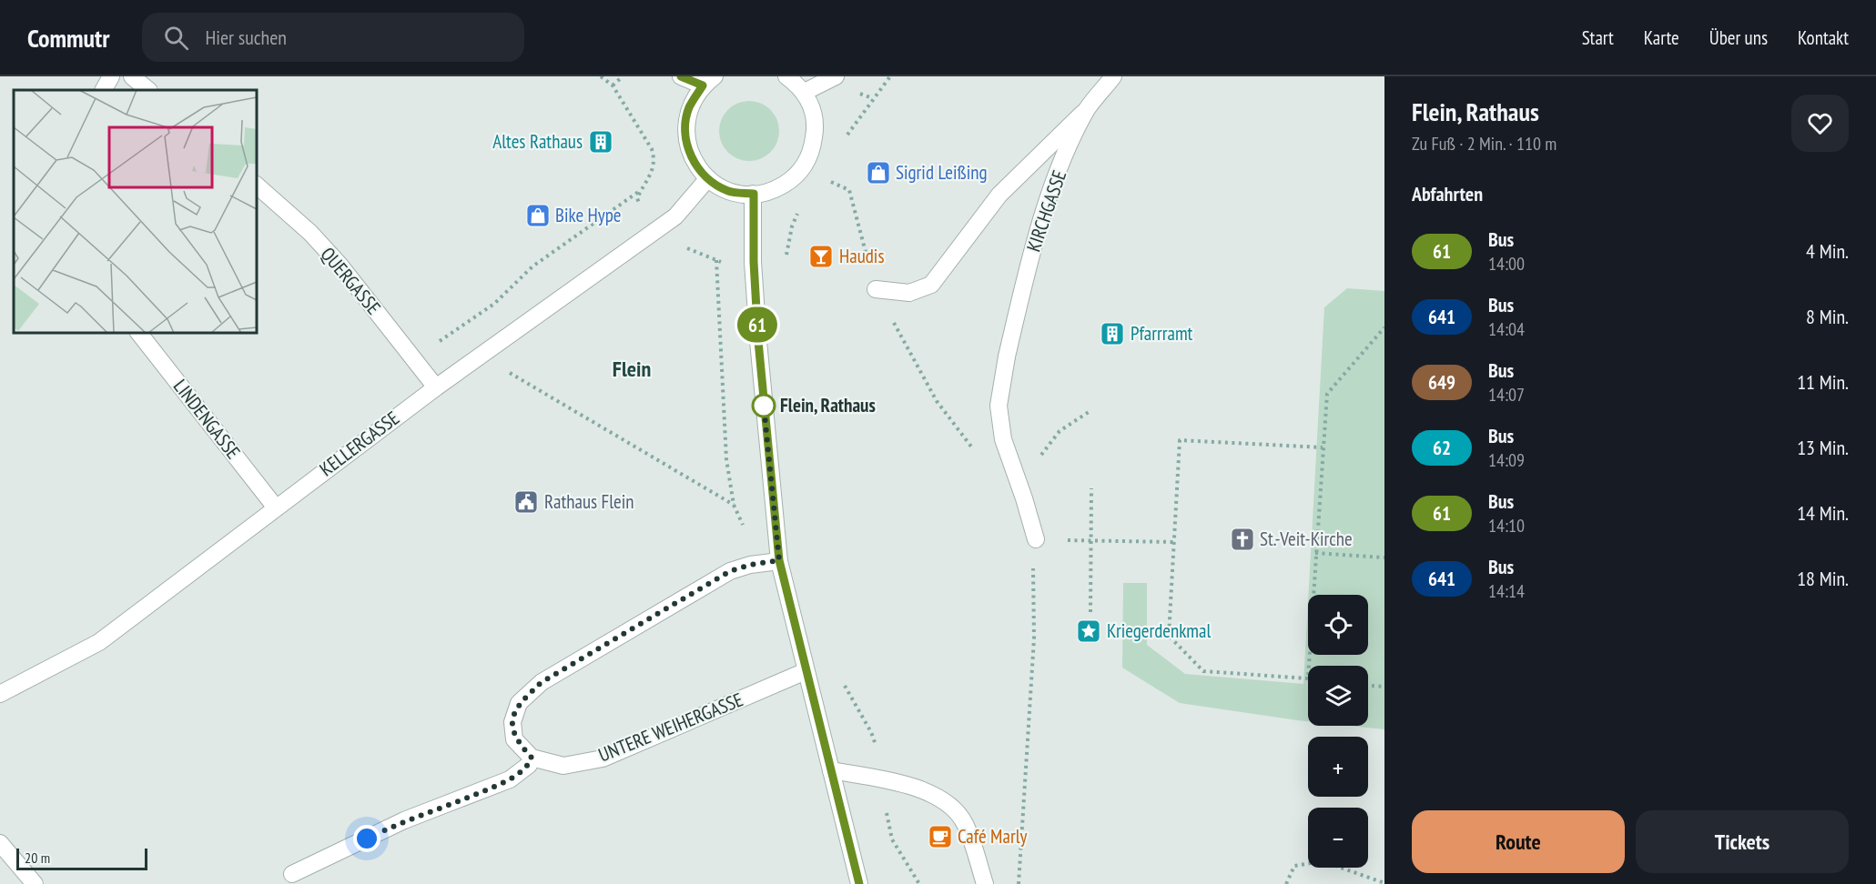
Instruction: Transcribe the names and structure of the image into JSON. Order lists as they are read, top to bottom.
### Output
{
  "streets": {
    "street": [
      "KIRCHGASSE",
      "QUERGASSE",
      "LINDENGASSE",
      "KELLERGASSE",
      "UNTERE WEIHERGASSE"
    ]
  },
  "crossings": [
    ["QUERGASSE", "KELLERGASSE"],
    ["LINDENGASSE", "KELLERGASSE"]
  ],
  "districts": ["Flein"],
  "places": {
    "building": ["Altes Rathaus", "Pfarrramt"],
    "shop": ["Sigrid Leißing", "Bike Hype"],
    "bar": ["Haudis"],
    "other": ["Flein, Rathaus"],
    "public building": ["Rathaus Flein"],
    "church": ["St.-Veit-Kirche"],
    "place": ["Kriegerdenkmal"],
    "cafe": ["Café Marly"]
  },
  "lines": ["bus line 61"],
  "scale_bar": "20 m",
  "page": {
    "header": "Commutr",
    "search": "Hier suchen",
    "nav": [
      "Start",
      "Karte",
      "Über uns",
      "Kontakt"
    ],
    "on_map": "61",
    "heading": [
      ["Flein, Rathaus", "Zu Fuß · 2 Min. · 110 m"],
      "Abfahrten"
    ],
    "list": [
      {
        "mark": "61",
        "name": "Bus",
        "note": "14:00",
        "value": "4 Min."
      },
      {
        "mark": "641",
        "name": "Bus",
        "note": "14:04",
        "value": "8 Min."
      },
      {
        "mark": "649",
        "name": "Bus",
        "note": "14:07",
        "value": "11 Min."
      },
      {
        "mark": "62",
        "name": "Bus",
        "note": "14:09",
        "value": "13 Min."
      },
      {
        "mark": "61",
        "name": "Bus",
        "note": "14:10",
        "value": "14 Min."
      },
      {
        "mark": "641",
        "name": "Bus",
        "note": "14:14",
        "value": "18 Min."
      }
    ],
    "map_buttons": ["+", "−"],
    "buttons": ["Route", "Tickets"],
    "scale": "20 m"
  }
}
